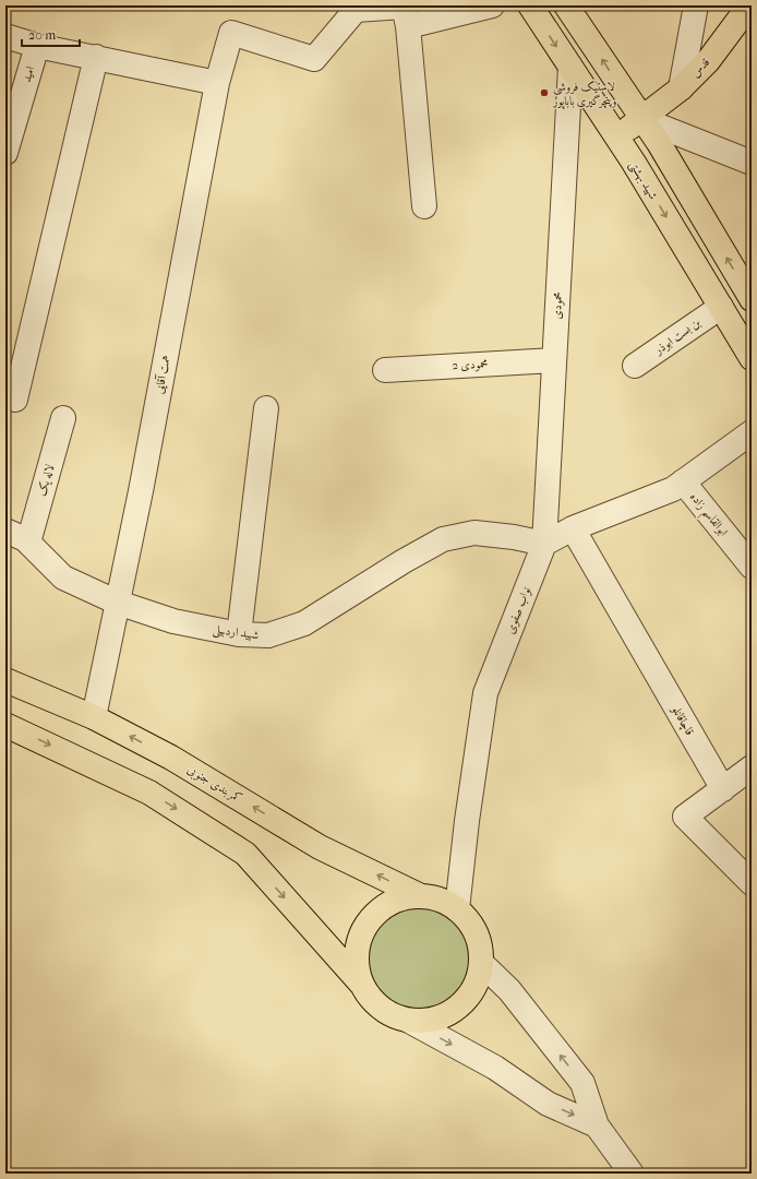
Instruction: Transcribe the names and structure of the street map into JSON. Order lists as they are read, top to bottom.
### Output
{
  "streets": {
    "main road": ["قدس", "شهید بهشتی", "کمربندی جنوبی"],
    "street": [
      "امید",
      "محمودی",
      "بن بست ابوذر",
      "محمودی 2",
      "همت آقایی",
      "لاله یک",
      "ابوالقاسم زاده",
      "نواب صفوی",
      "شهید اردبیلی",
      "قاچاقانلو"
    ]
  },
  "crossings": [
    ["قدس", "شهید بهشتی"],
    ["شهید بهشتی", "محمودی"],
    ["شهید بهشتی", "بن بست ابوذر"],
    ["محمودی", "محمودی 2"],
    ["محمودی", "نواب صفوی"],
    ["محمودی", "شهید اردبیلی"],
    ["همت آقایی", "شهید اردبیلی"],
    ["همت آقایی", "کمربندی جنوبی"],
    ["لاله یک", "شهید اردبیلی"],
    ["نواب صفوی", "شهید اردبیلی"],
    ["نواب صفوی", "کمربندی جنوبی"]
  ],
  "places": ["لاستیک فروشی وپنچرگیری باباپور"],
  "scale_bar": "20 m"
}
